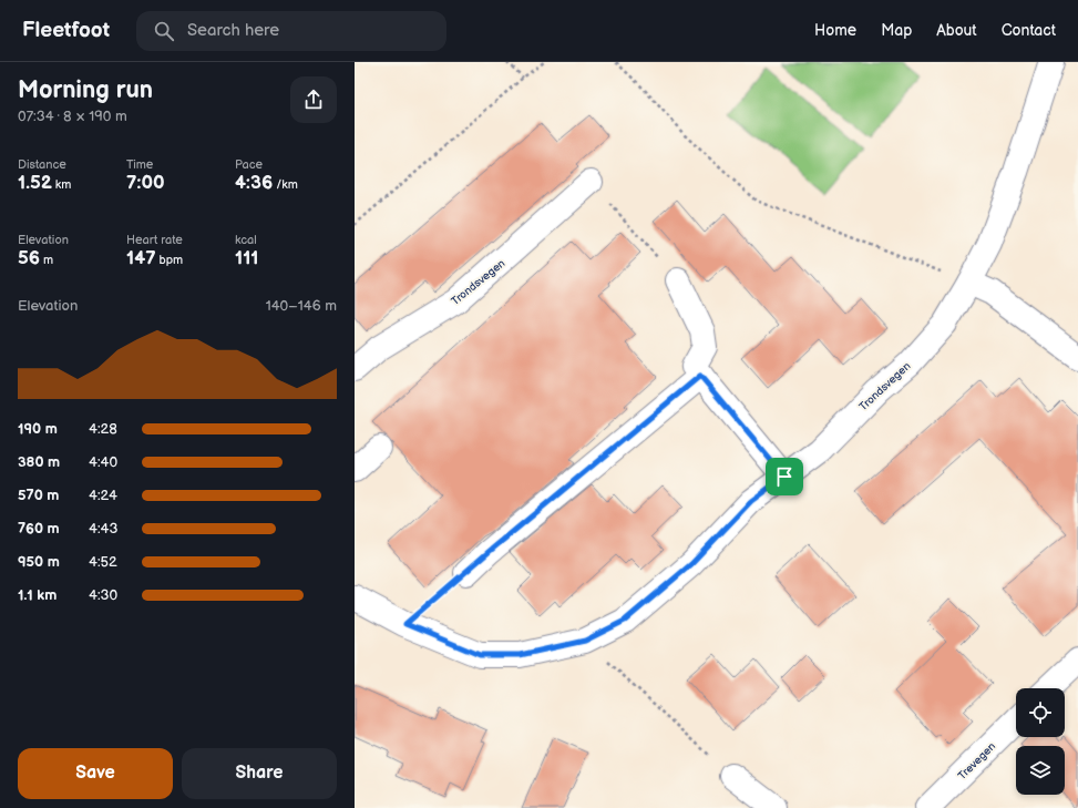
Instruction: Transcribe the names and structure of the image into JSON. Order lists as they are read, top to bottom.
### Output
{
  "streets": {
    "street": ["Trondsvegen", "Trevegen"]
  },
  "page": {
    "header": "Fleetfoot",
    "search": "Search here",
    "nav": [
      "Home",
      "Map",
      "About",
      "Contact"
    ],
    "heading": ["Morning run", "07:34 · 8 × 190 m"],
    "stats": [
      ["Distance", "1.52 km"],
      ["Time", "7:00"],
      ["Pace", "4:36 /km"],
      ["Elevation", "56 m"],
      ["Heart rate", "147 bpm"],
      ["kcal", "111"]
    ],
    "chart": ["Elevation", "140–146 m"],
    "list": [
      {
        "name": "190 m",
        "note": "4:28"
      },
      {
        "name": "380 m",
        "note": "4:40"
      },
      {
        "name": "570 m",
        "note": "4:24"
      },
      {
        "name": "760 m",
        "note": "4:43"
      },
      {
        "name": "950 m",
        "note": "4:52"
      },
      {
        "name": "1.1 km",
        "note": "4:30"
      }
    ],
    "buttons": ["Save", "Share"]
  }
}
